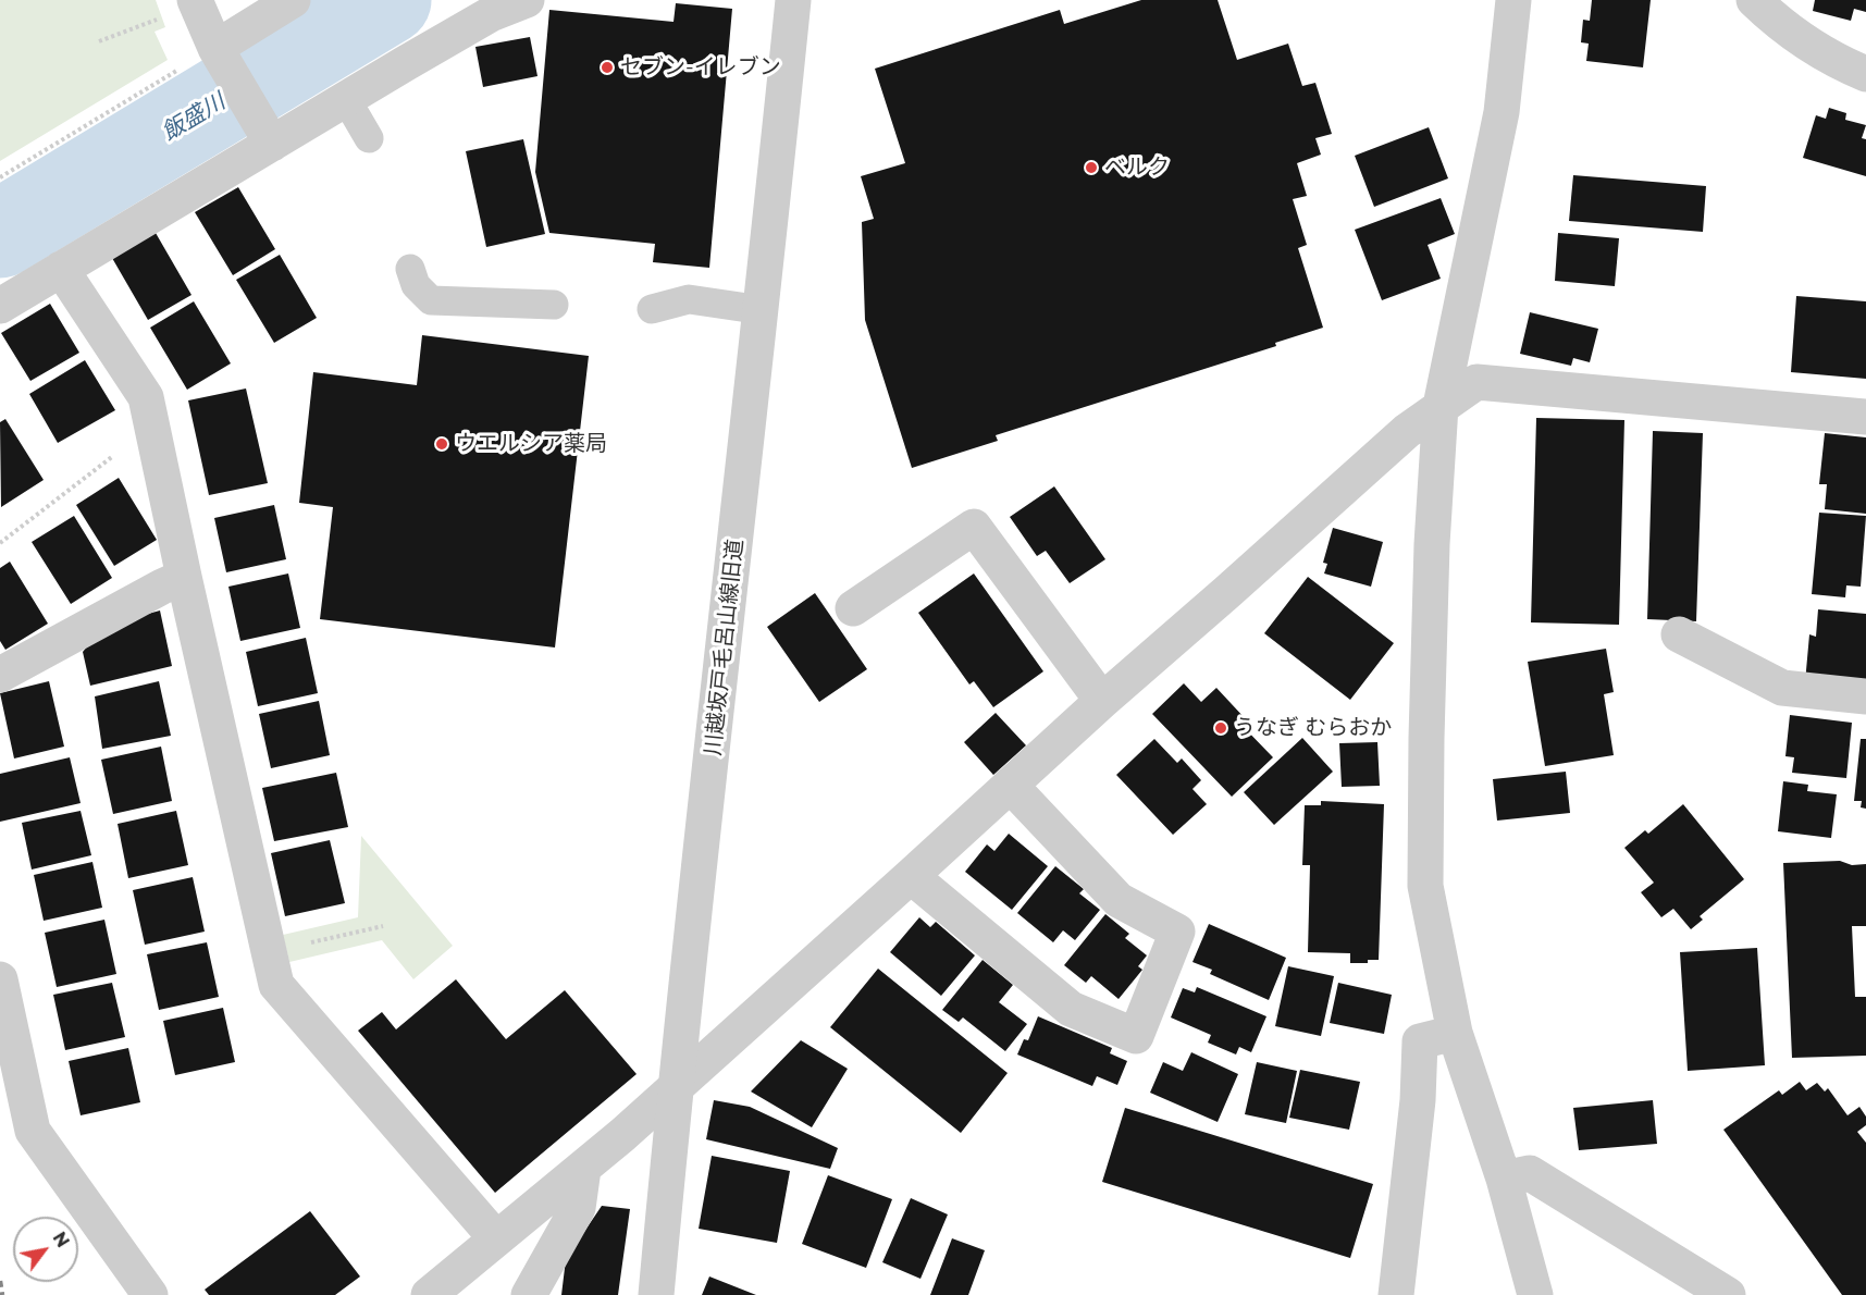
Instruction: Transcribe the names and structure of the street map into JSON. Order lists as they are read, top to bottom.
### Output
{
  "streets": {
    "street": ["川越坂戸毛呂山線旧道"]
  },
  "water": ["飯盛川"],
  "places": [
    "セブン-イレブン",
    "ベルク",
    "ウエルシア薬局",
    "うなぎ むらおか"
  ],
  "north": "top right"
}
